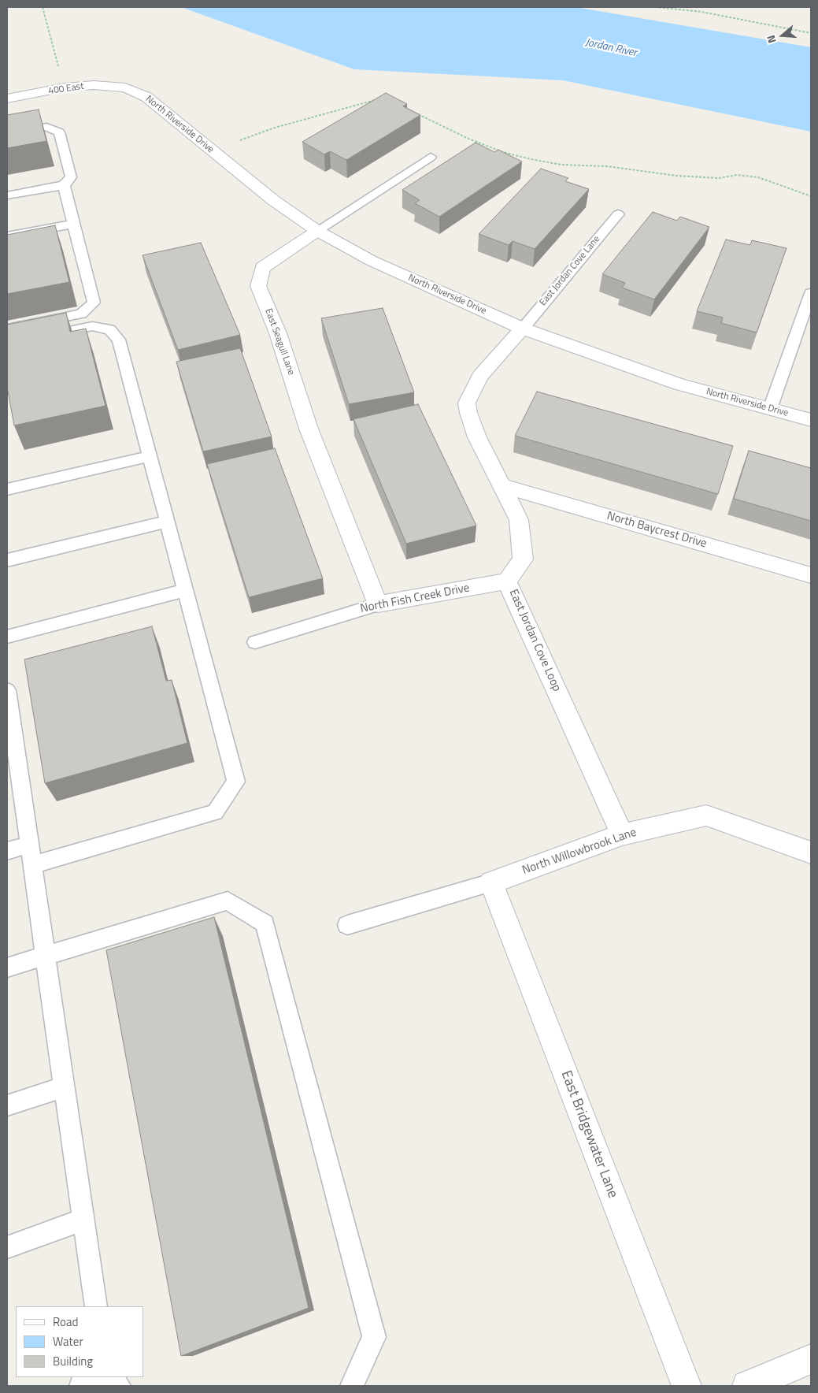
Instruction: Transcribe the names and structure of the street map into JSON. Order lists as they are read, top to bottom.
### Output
{
  "streets": {
    "street": [
      "400 East",
      "North Riverside Drive",
      "East Seagull Lane",
      "North Baycrest Drive",
      "North Fish Creek Drive",
      "East Jordan Cove Loop",
      "North Willowbrook Lane",
      "East Bridgewater Lane"
    ],
    "lane": ["East Jordan Cove Lane"]
  },
  "crossings": [
    ["400 East", "North Riverside Drive"],
    ["North Riverside Drive", "East Jordan Cove Lane"],
    ["North Riverside Drive", "East Seagull Lane"],
    ["North Riverside Drive", "East Jordan Cove Loop"],
    ["East Jordan Cove Lane", "East Jordan Cove Loop"],
    ["East Seagull Lane", "North Fish Creek Drive"],
    ["North Baycrest Drive", "East Jordan Cove Loop"],
    ["North Fish Creek Drive", "East Jordan Cove Loop"],
    ["East Jordan Cove Loop", "North Willowbrook Lane"],
    ["North Willowbrook Lane", "East Bridgewater Lane"]
  ],
  "water": ["Jordan River"],
  "legend": ["Road", "Water", "Building"],
  "north": "left"
}
